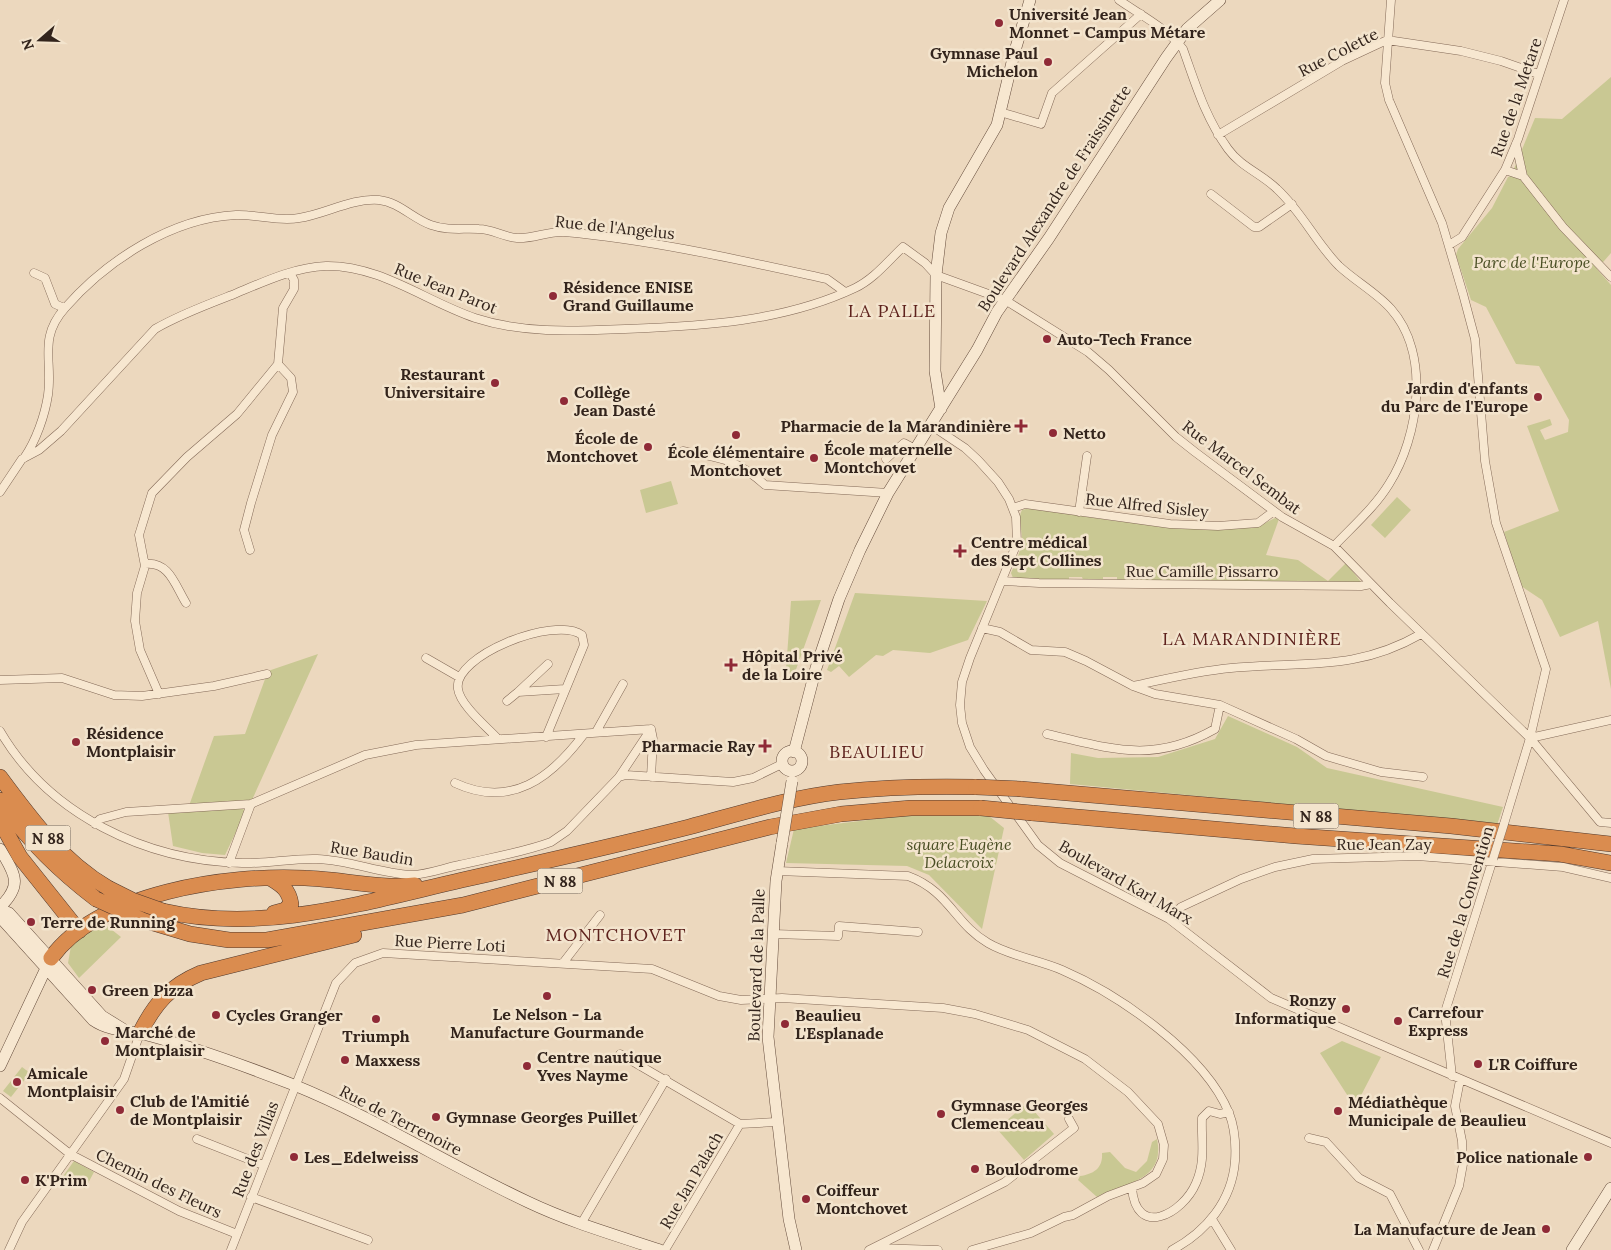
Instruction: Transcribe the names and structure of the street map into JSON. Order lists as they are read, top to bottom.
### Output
{
  "streets": {
    "highway": ["N 88"],
    "street": [
      "Rue Colette",
      "Rue de la Metare",
      "Boulevard Alexandre de Fraissinette",
      "Rue de l'Angelus",
      "Rue Jean Parot",
      "Rue Marcel Sembat",
      "Rue Alfred Sisley",
      "Rue Camille Pissarro",
      "Rue Jean Zay",
      "Rue Baudin",
      "Boulevard Karl Marx",
      "Rue de la Convention",
      "Rue Pierre Loti",
      "Boulevard de la Palle",
      "Rue de Terrenoire",
      "Rue des Villas",
      "Rue Jan Palach",
      "Chemin des Fleurs"
    ]
  },
  "crossings": [
    ["Rue Colette", "Rue de la Metare"],
    ["Rue Colette", "Rue de la Convention"],
    ["Rue de la Metare", "Rue de la Convention"],
    ["Boulevard Alexandre de Fraissinette", "Rue Marcel Sembat"],
    ["Boulevard Alexandre de Fraissinette", "Boulevard Karl Marx"],
    ["Boulevard Alexandre de Fraissinette", "Boulevard de la Palle"],
    ["Rue de l'Angelus", "Rue Jean Parot"],
    ["Rue Jean Parot", "Rue Marcel Sembat"],
    ["Rue Marcel Sembat", "Rue Alfred Sisley"],
    ["Rue Marcel Sembat", "Rue Camille Pissarro"],
    ["Rue Marcel Sembat", "Rue de la Convention"],
    ["Rue Alfred Sisley", "Boulevard Karl Marx"],
    ["Rue Camille Pissarro", "Boulevard Karl Marx"],
    ["Rue Jean Zay", "Boulevard Karl Marx"],
    ["Rue Jean Zay", "Rue de la Convention"],
    ["Boulevard Karl Marx", "Rue de la Convention"],
    ["Boulevard Karl Marx", "Boulevard de la Palle"],
    ["Rue Pierre Loti", "Boulevard de la Palle"],
    ["Rue Pierre Loti", "Rue de Terrenoire"],
    ["Rue Pierre Loti", "Rue des Villas"],
    ["Rue de Terrenoire", "Rue des Villas"],
    ["Rue des Villas", "Chemin des Fleurs"]
  ],
  "districts": [
    "LA PALLE",
    "LA MARANDINIÈRE",
    "BEAULIEU",
    "MONTCHOVET"
  ],
  "parks": ["Parc de l'Europe", "square Eugène Delacroix"],
  "places": {
    "other": [
      "Université Jean Monnet - Campus Métare",
      "Gymnase Paul Michelon",
      "Résidence ENISE Grand Guillaume",
      "Auto-Tech France",
      "Restaurant Universitaire",
      "Jardin d'enfants du Parc de l'Europe",
      "Collège Jean Dasté",
      "Netto",
      "École élémentaire Montchovet",
      "École de Montchovet",
      "École maternelle Montchovet",
      "Résidence Montplaisir",
      "Terre de Running",
      "Green Pizza",
      "Le Nelson - La Manufacture Gourmande",
      "Ronzy Informatique",
      "Cycles Granger",
      "Triumph",
      "Carrefour Express",
      "Beaulieu L'Esplanade",
      "Marché de Montplaisir",
      "Maxxess",
      "L'R Coiffure",
      "Centre nautique Yves Nayme",
      "Amicale Montplaisir",
      "Club de l'Amitié de Montplaisir",
      "Médiathèque Municipale de Beaulieu",
      "Gymnase Georges Clemenceau",
      "Gymnase Georges Puillet",
      "Les_Edelweiss",
      "Police nationale",
      "Boulodrome",
      "K'Prim",
      "Coiffeur Montchovet",
      "La Manufacture de Jean"
    ],
    "health": [
      "Pharmacie de la Marandinière",
      "Centre médical des Sept Collines",
      "Hôpital Privé de la Loire",
      "Pharmacie Ray"
    ]
  },
  "north": "left"
}
